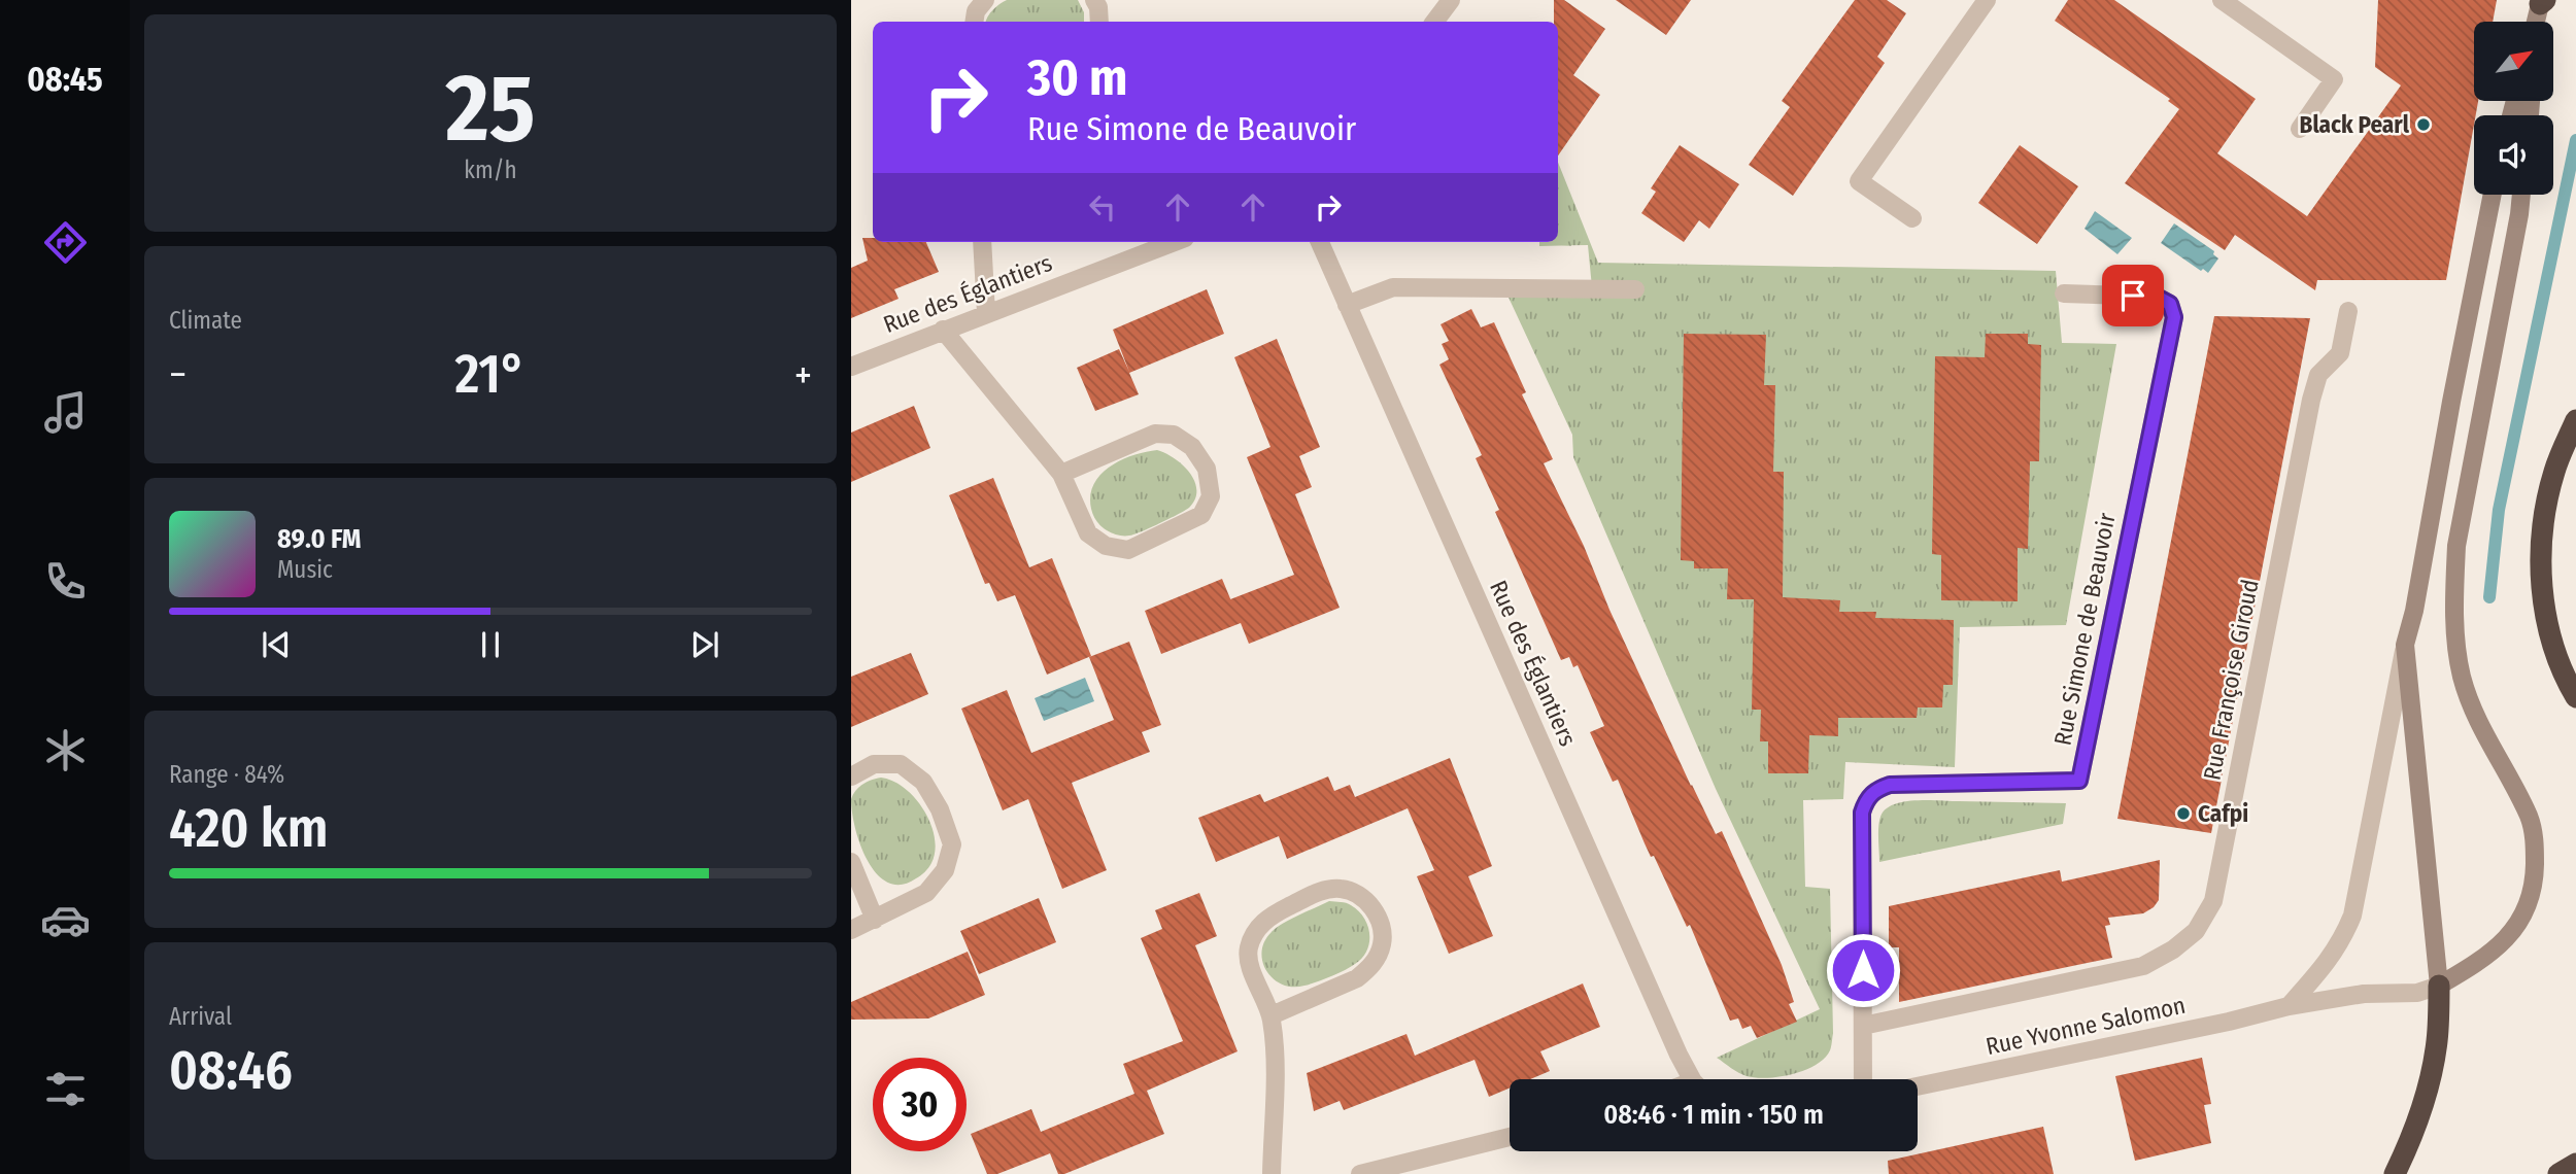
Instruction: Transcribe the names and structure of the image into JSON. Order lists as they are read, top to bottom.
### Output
{
  "streets": {
    "street": [
      "Rue des Églantiers",
      "Rue Simone de Beauvoir",
      "Rue Françoise Giroud",
      "Rue Yvonne Salomon"
    ]
  },
  "crossings": [
    ["Rue Simone de Beauvoir", "Rue Françoise Giroud"]
  ],
  "places": ["Black Pearl", "Cafpi"],
  "north": "top right",
  "page": {
    "tabs": "08:45",
    "tile": [
      ["25", "km/h"],
      "Climate",
      ["Range · 84%", "420 km"],
      ["Arrival", "08:46"]
    ],
    "turn": ["30 m", "Rue Simone de Beauvoir"],
    "heat": ["−", "21°", "+"],
    "song": ["89.0 FM", "Music"],
    "limit": "30",
    "trip": "08:46 · 1 min · 150 m"
  }
}
